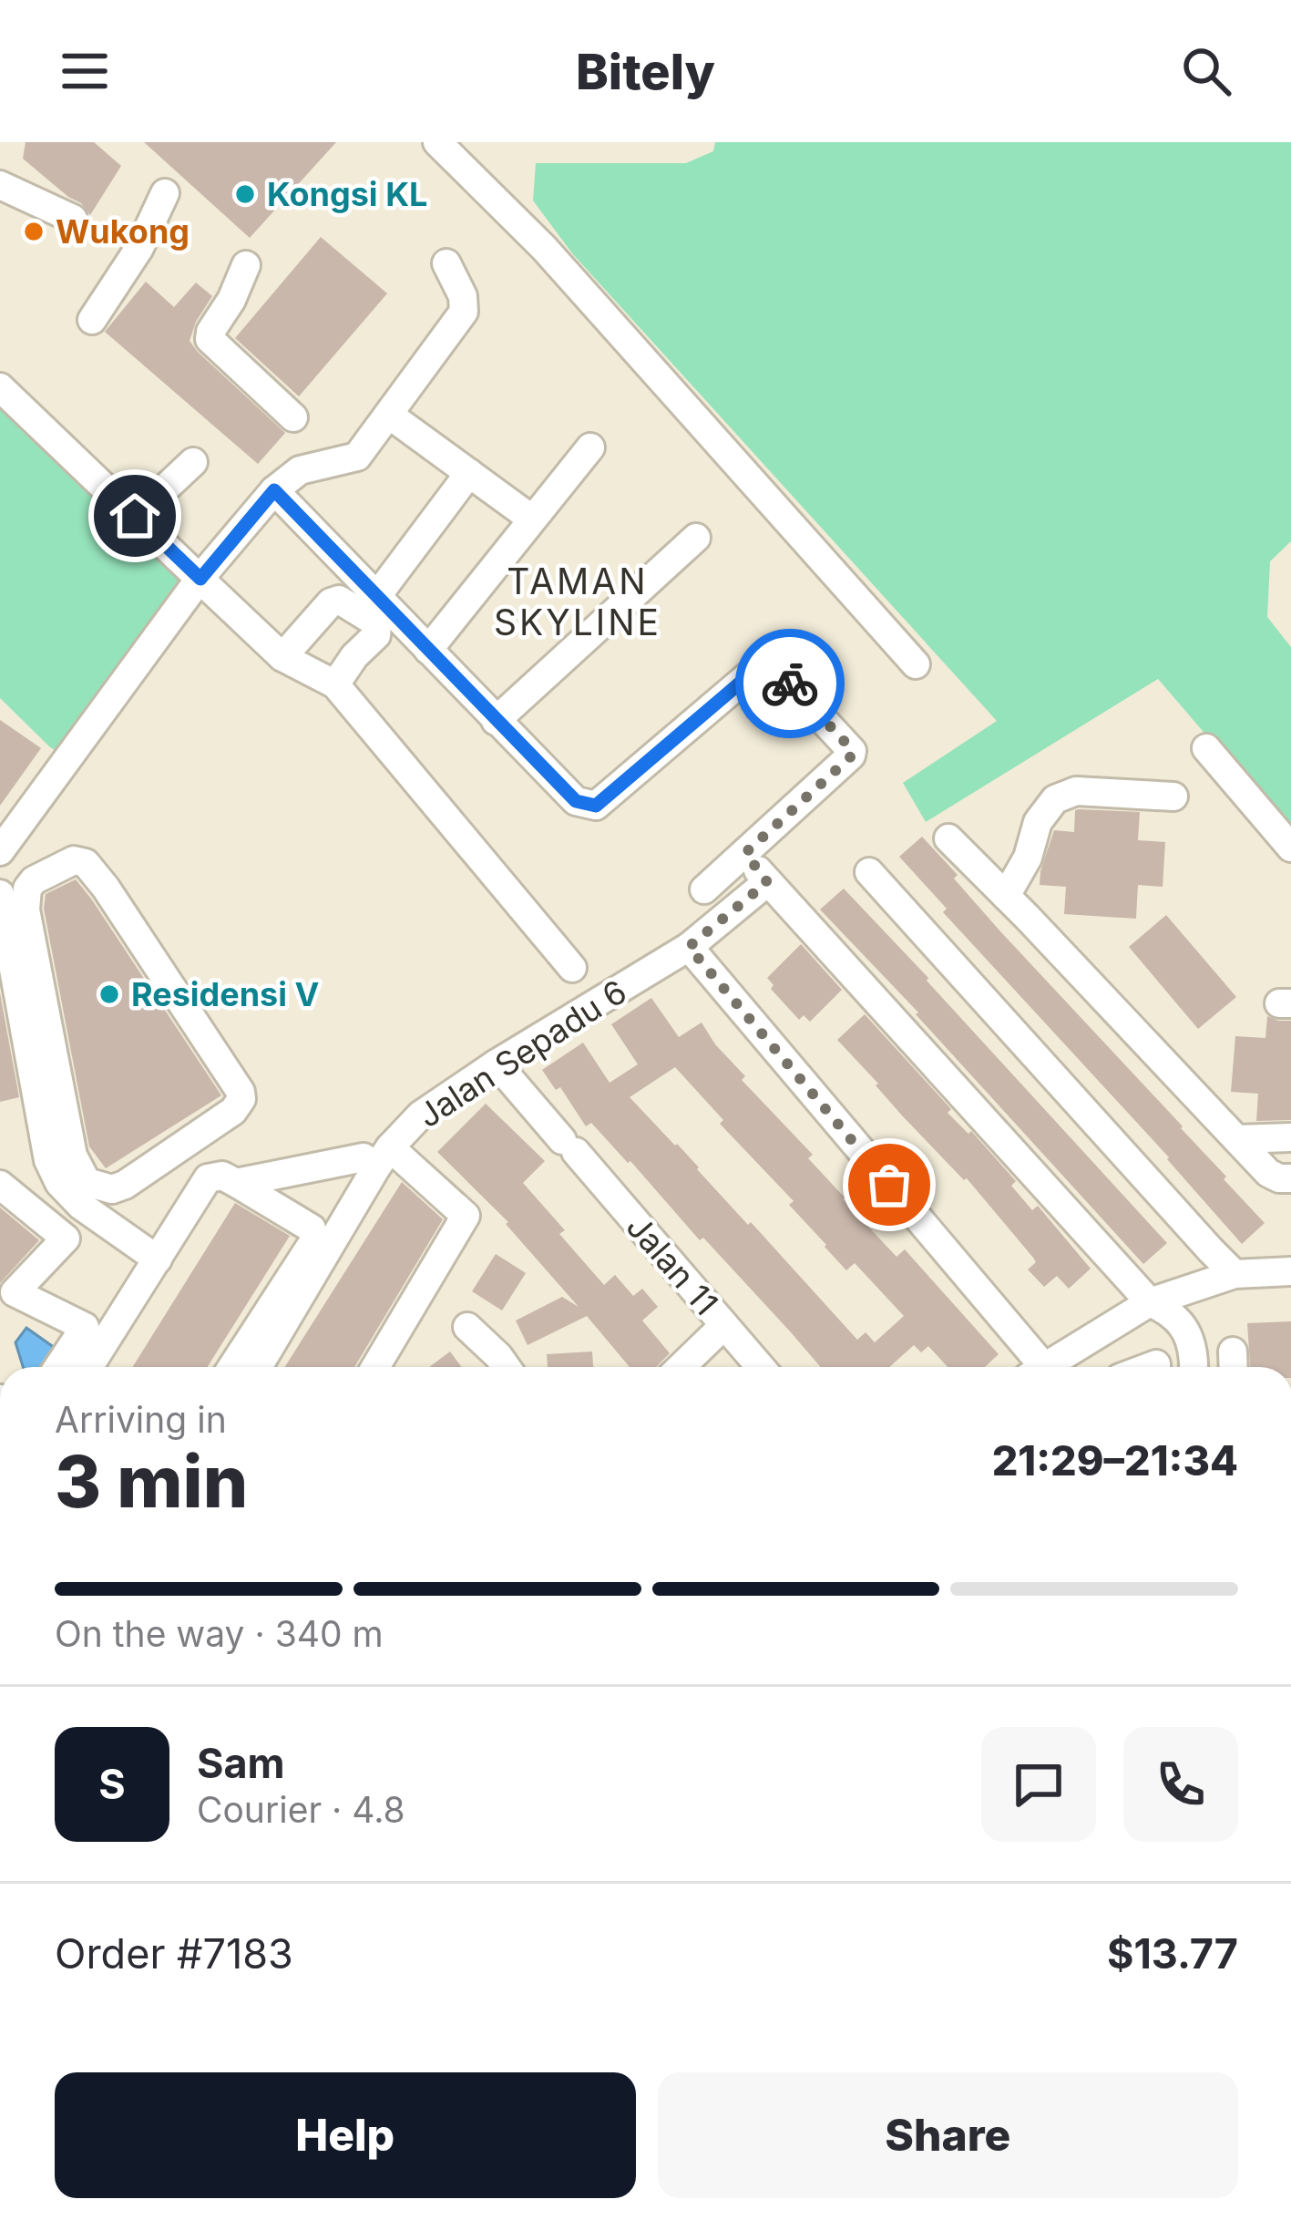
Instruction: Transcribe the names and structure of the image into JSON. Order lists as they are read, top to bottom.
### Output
{
  "streets": {
    "street": ["Jalan Sepadu 6", "Jalan 11"]
  },
  "crossings": [
    ["Jalan Sepadu 6", "Jalan 11"]
  ],
  "districts": ["TAMAN SKYLINE"],
  "places": ["Kongsi KL", "Wukong", "Residensi V"],
  "page": {
    "header": "Bitely",
    "heading": ["3 min", "Arriving in", "21:29–21:34"],
    "panel": [
      "Sam",
      "Courier · 4.8",
      "Order #7183",
      "$13.77"
    ],
    "bar": "On the way · 340 m",
    "round": "S",
    "buttons": ["Help", "Share"]
  }
}
